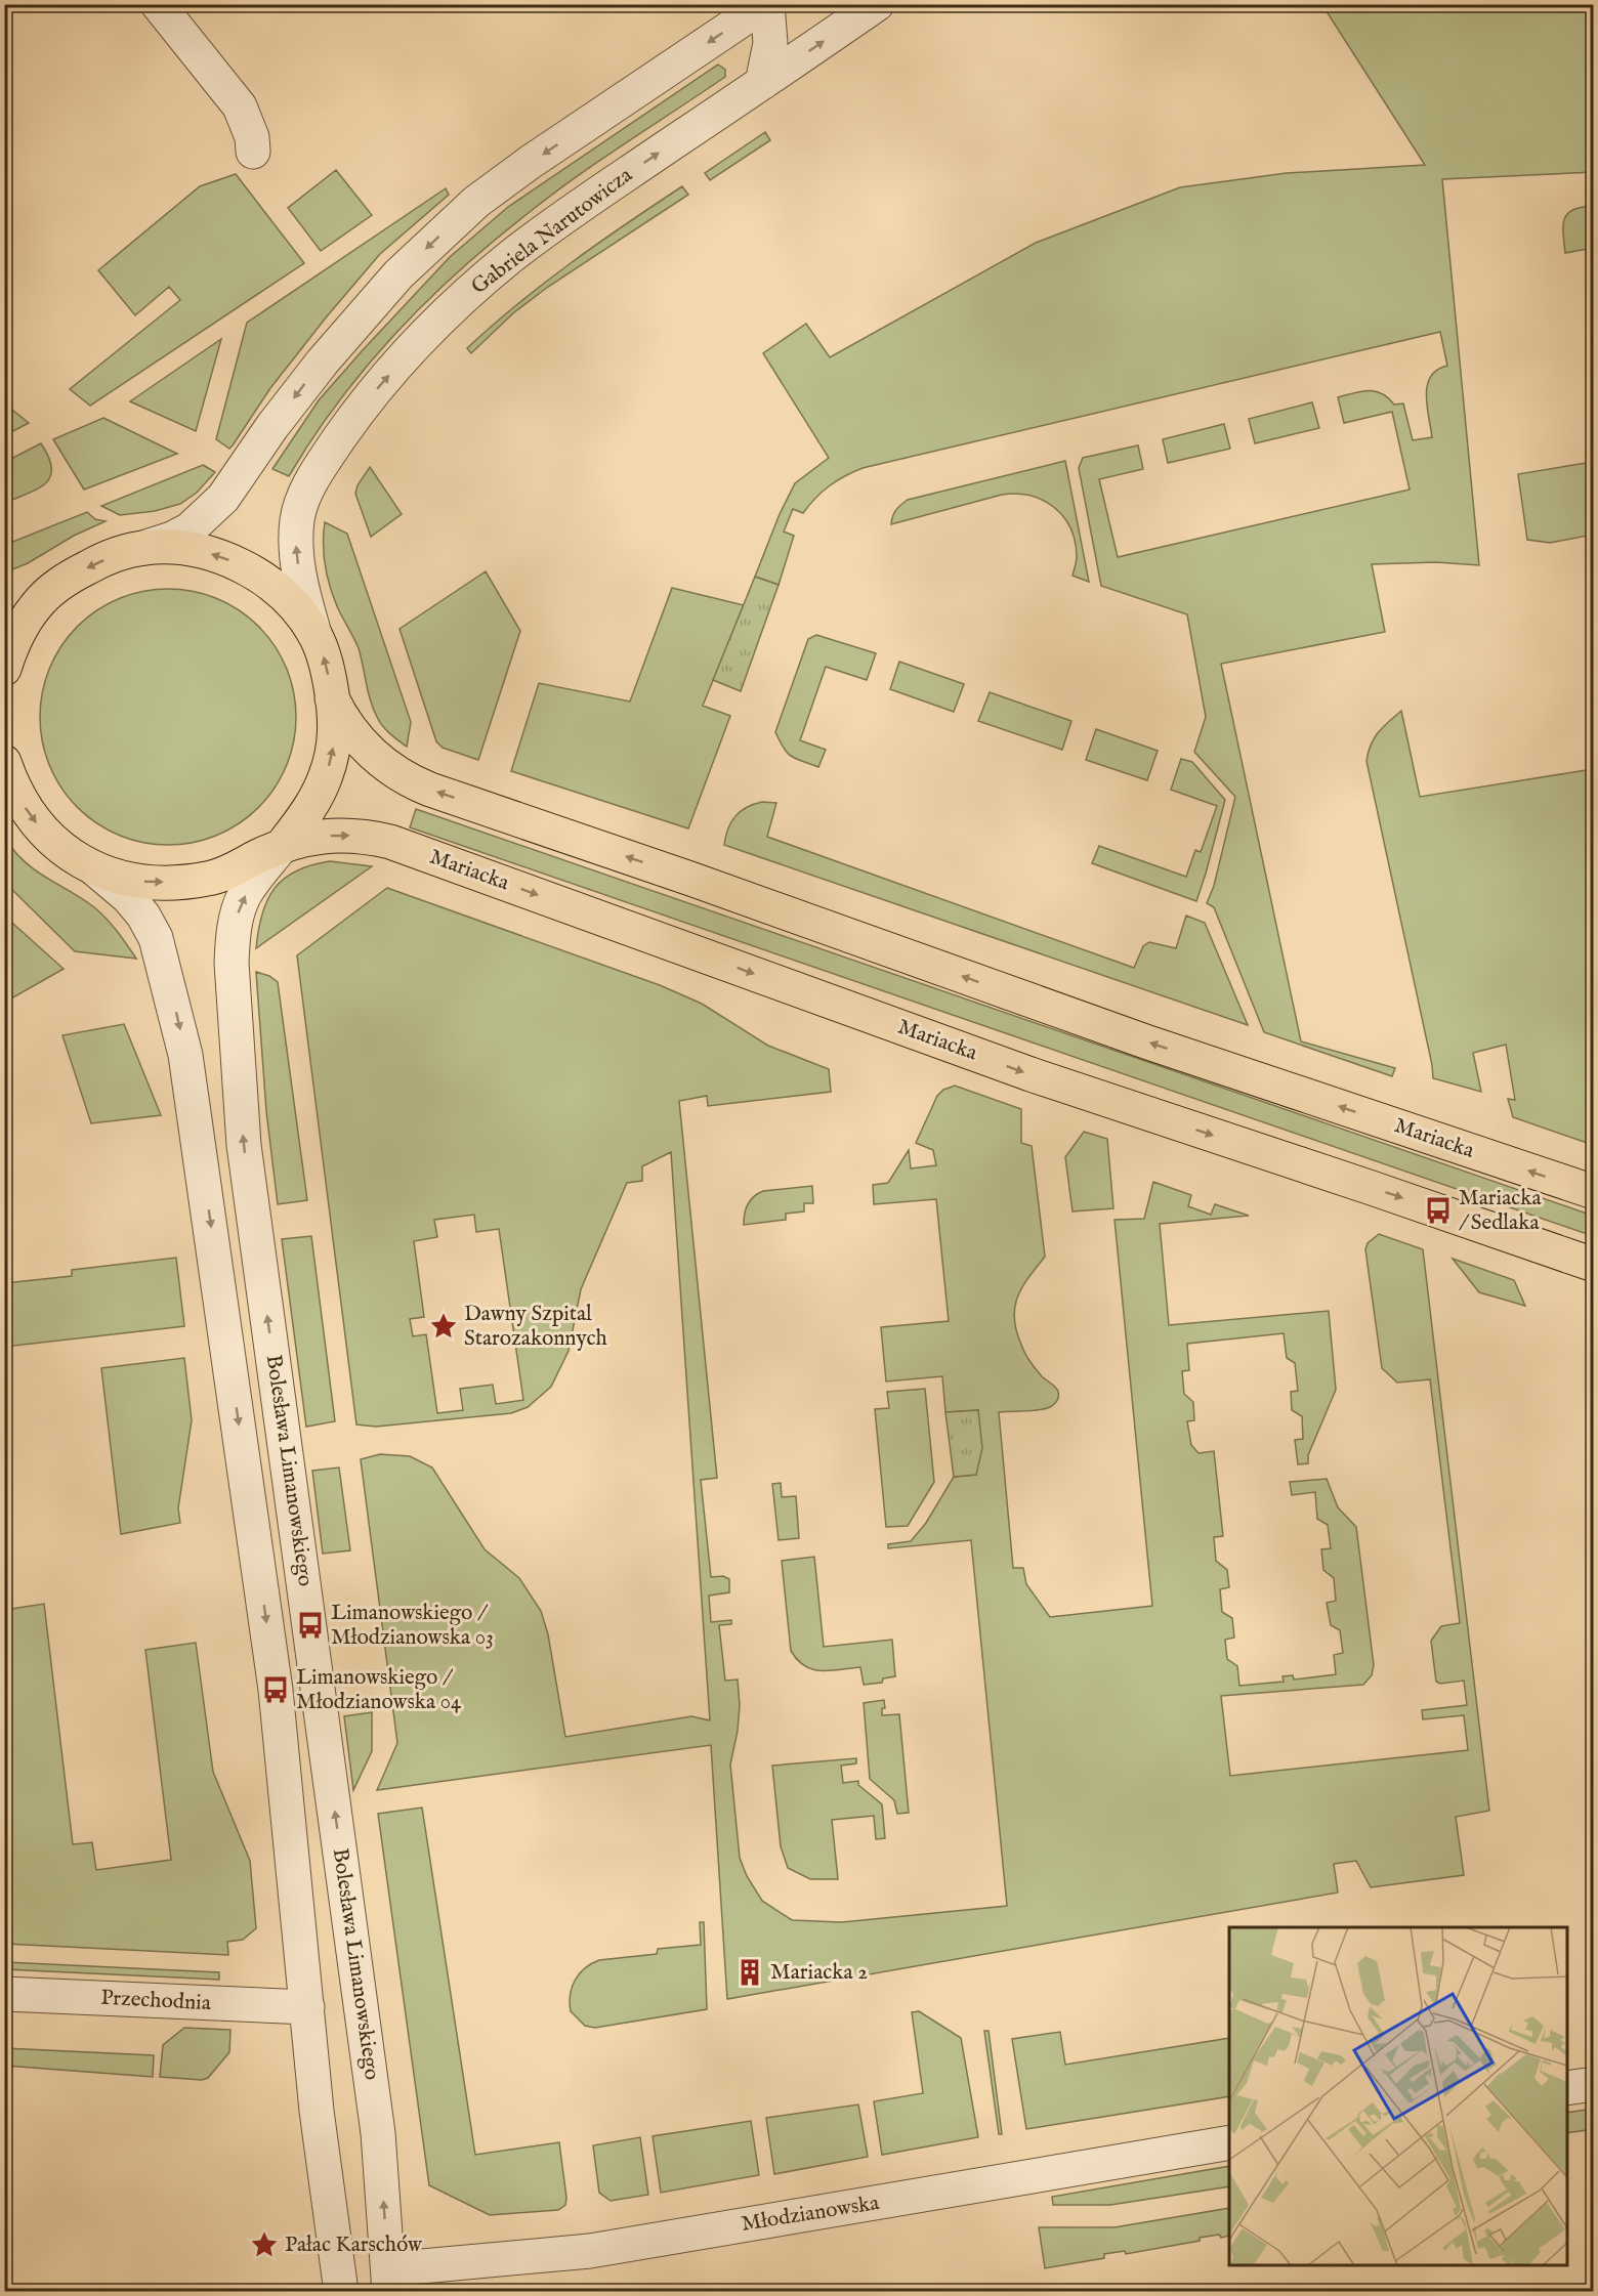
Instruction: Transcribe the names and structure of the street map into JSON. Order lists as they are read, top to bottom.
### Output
{
  "streets": {
    "main road": ["Mariacka"],
    "street": [
      "Gabriela Narutowicza",
      "Bolesława Limanowskiego",
      "Przechodnia",
      "Młodzianowska"
    ]
  },
  "crossings": [
    ["Mariacka", "Bolesława Limanowskiego"],
    ["Bolesława Limanowskiego", "Przechodnia"],
    ["Bolesława Limanowskiego", "Młodzianowska"]
  ],
  "places": {
    "bus stop": ["Mariacka / Sedlaka", "Limanowskiego / Młodzianowska 03", "Limanowskiego / Młodzianowska 04"],
    "place": ["Dawny Szpital Starozakonnych", "Pałac Karschów"],
    "building": ["Mariacka 2"]
  }
}
